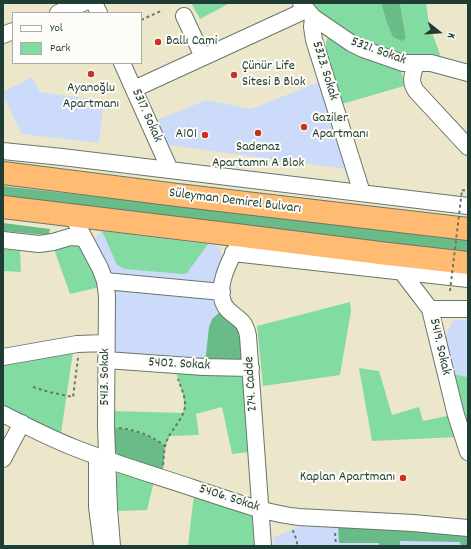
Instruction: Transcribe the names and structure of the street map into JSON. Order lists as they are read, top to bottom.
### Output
{
  "streets": {
    "highway": ["Süleyman Demirel Bulvarı"],
    "street": [
      "5321. Sokak",
      "5323. Sokak",
      "5317. Sokak",
      "5419. Sokak",
      "5402. Sokak",
      "5413. Sokak",
      "274. Cadde",
      "5406. Sokak"
    ]
  },
  "crossings": [
    ["5321. Sokak", "5323. Sokak"],
    ["5402. Sokak", "5413. Sokak"],
    ["5402. Sokak", "274. Cadde"],
    ["5413. Sokak", "5406. Sokak"],
    ["274. Cadde", "5406. Sokak"]
  ],
  "places": [
    "Ballı Cami",
    "Ayanoğlu Apartmanı",
    "Çünür Life Sitesi B Blok",
    "Gaziler Apartmanı",
    "Sadenaz Apartamnı A Blok",
    "A101",
    "Kaplan Apartmanı"
  ],
  "legend": ["Yol", "Park"],
  "north": "right"
}
